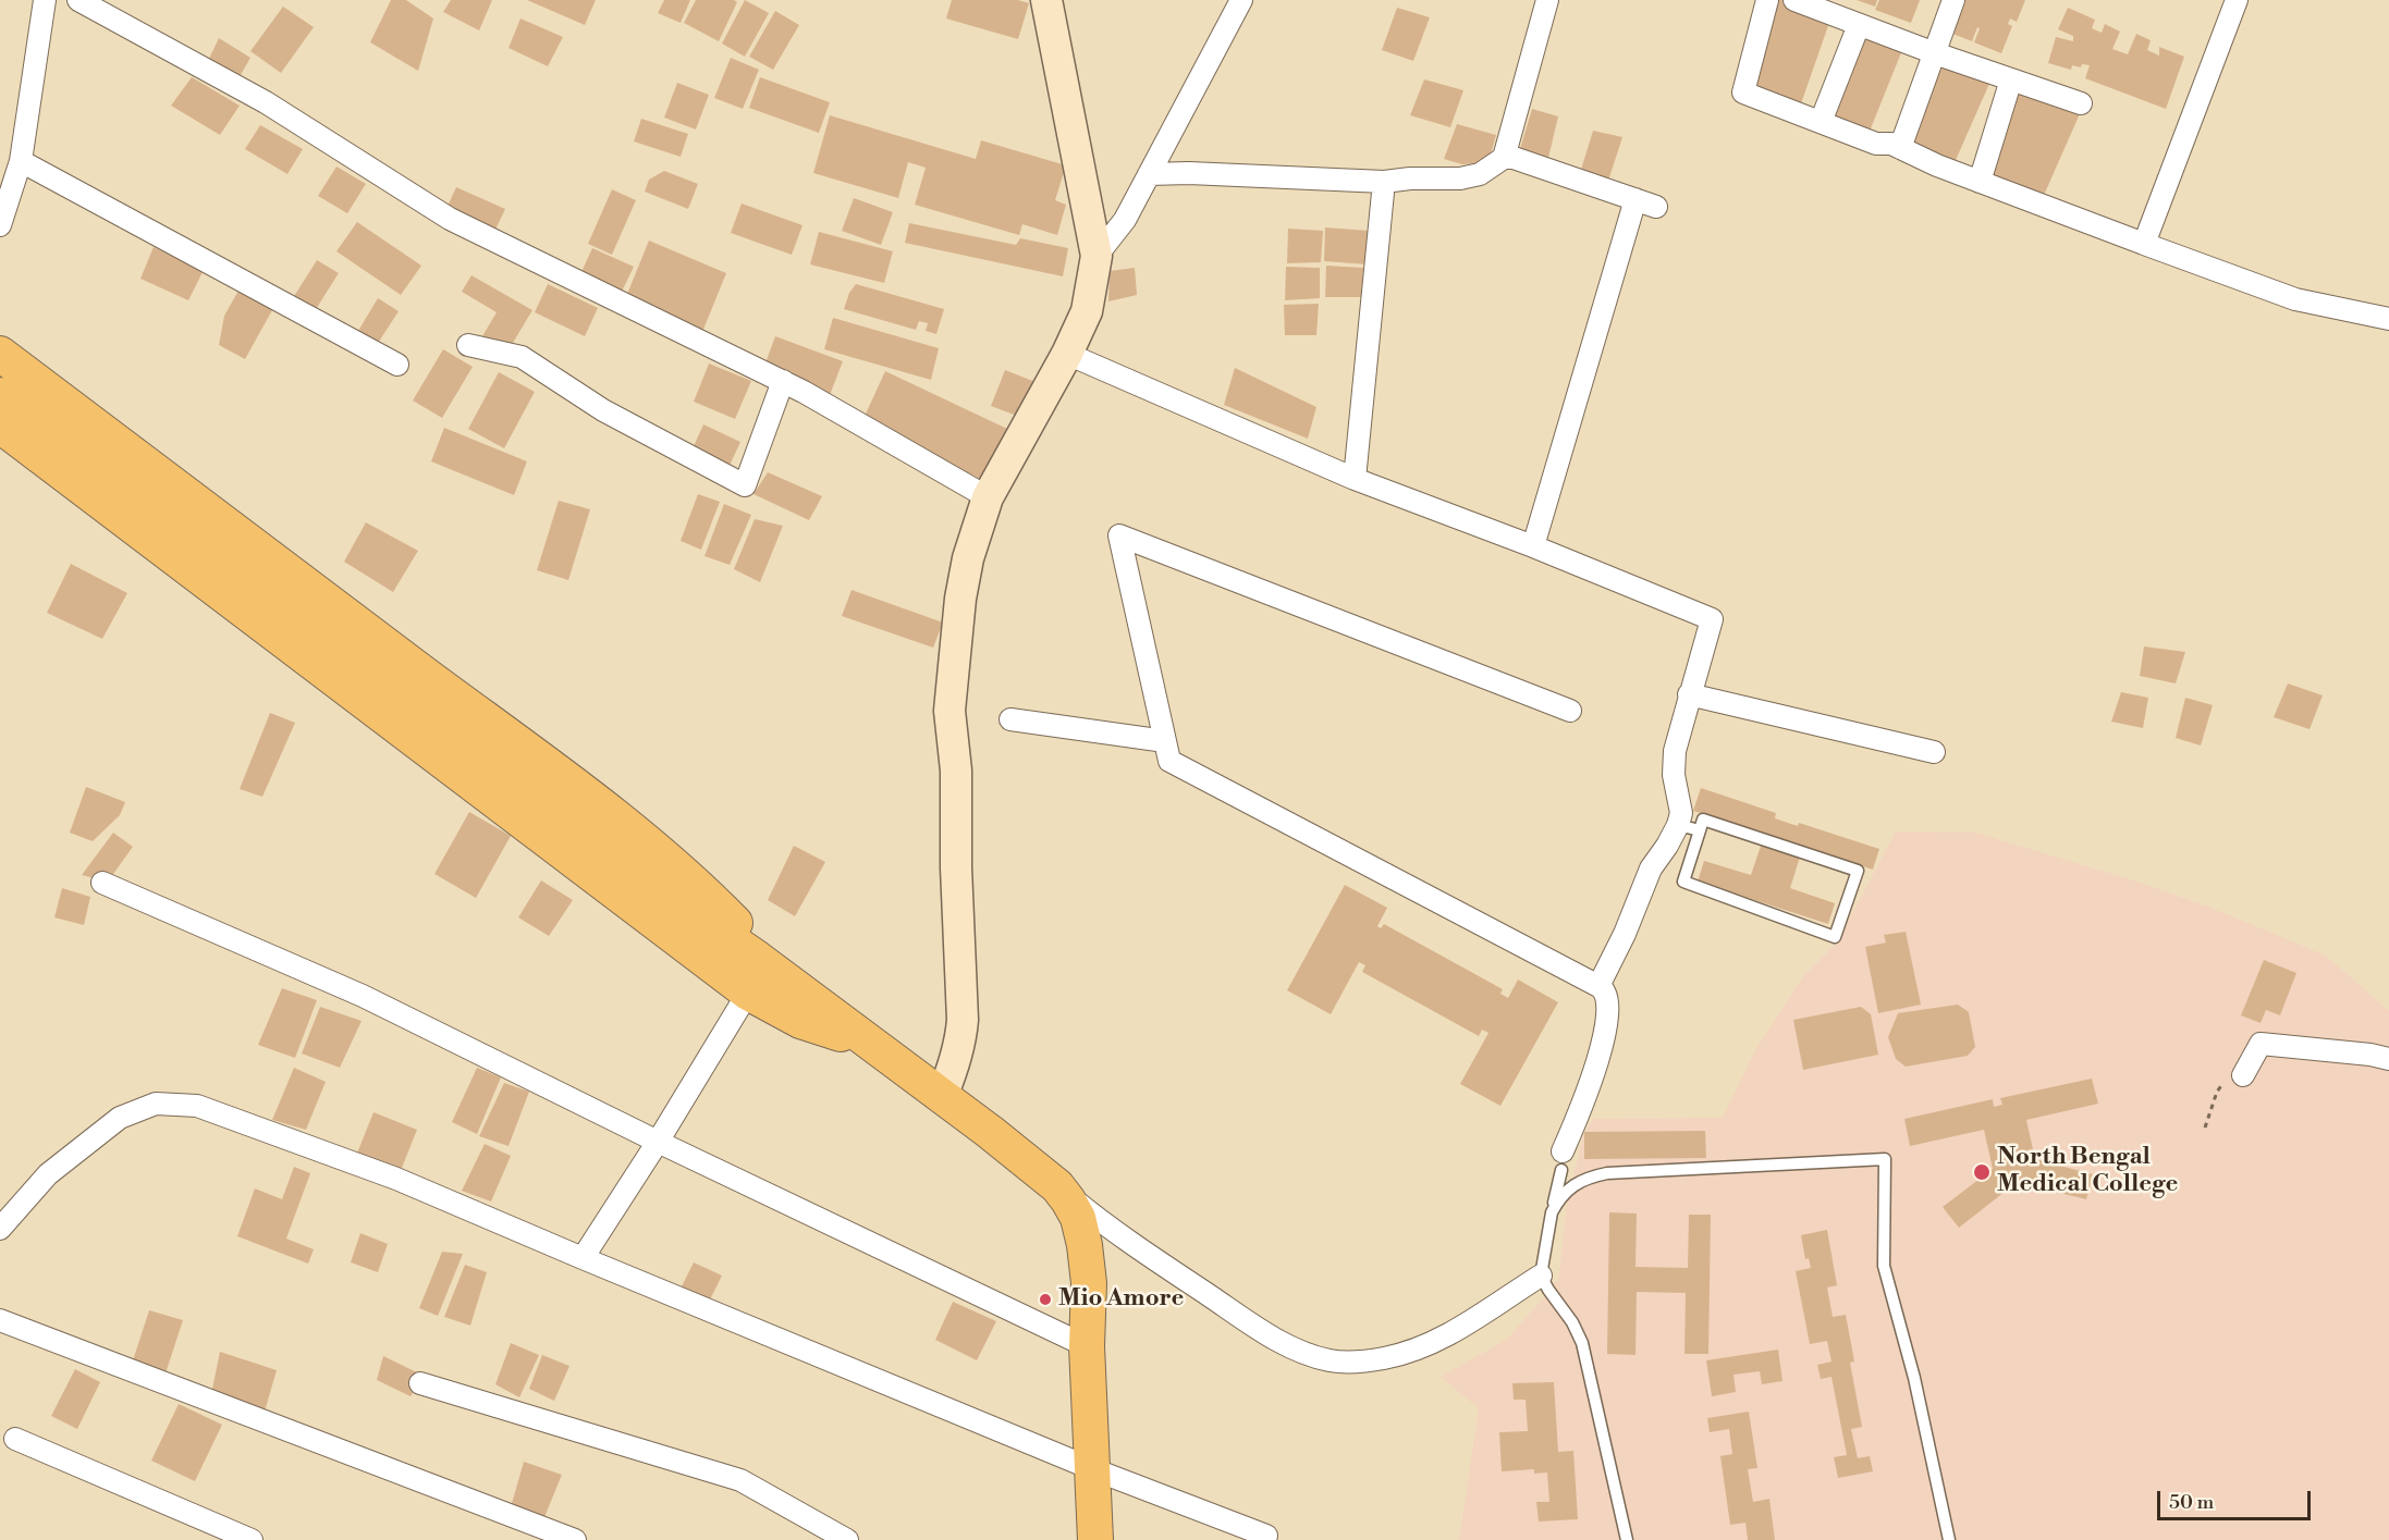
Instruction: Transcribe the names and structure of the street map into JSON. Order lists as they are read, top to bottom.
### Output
{
  "places": ["North Bengal Medical College", "Mio Amore"],
  "scale_bar": "50 m"
}
